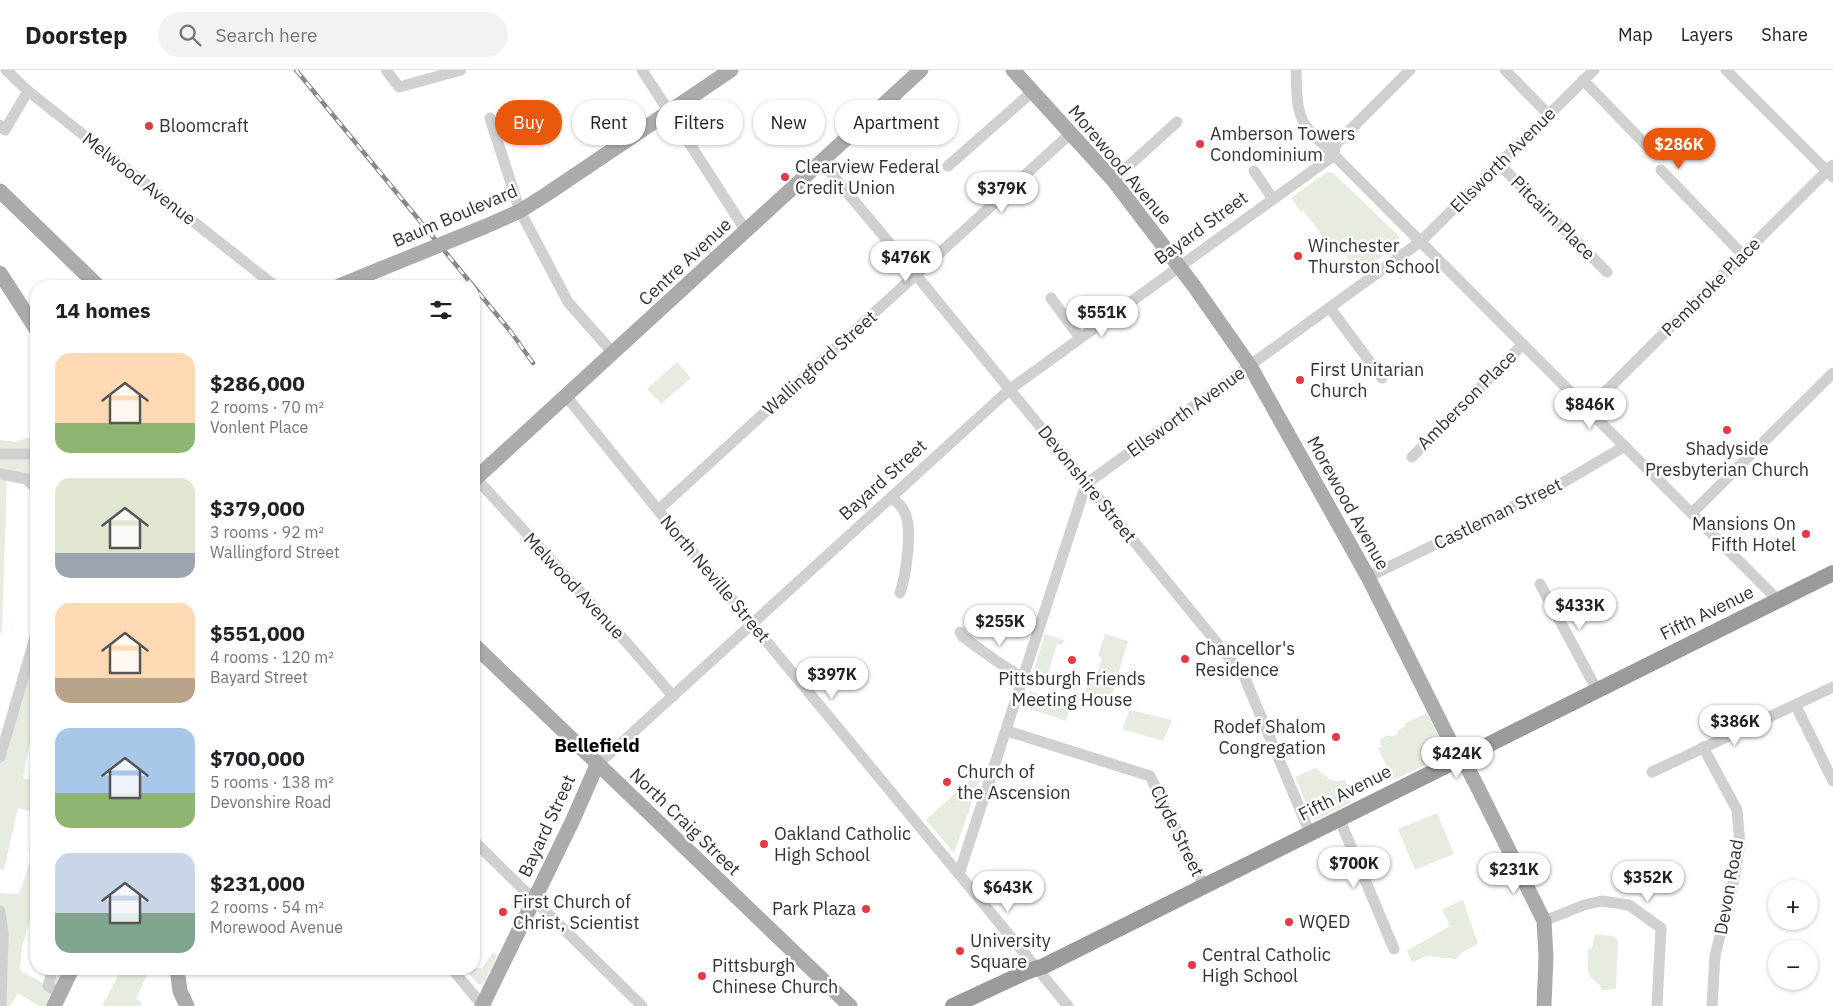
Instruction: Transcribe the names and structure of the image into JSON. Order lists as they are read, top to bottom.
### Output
{
  "streets": {
    "highway": ["Fifth Avenue"],
    "main road": [
      "Morewood Avenue",
      "Baum Boulevard",
      "Bayard Street",
      "Centre Avenue",
      "North Craig Street"
    ],
    "street": [
      "Ellsworth Avenue",
      "Melwood Avenue",
      "Pitcairn Place",
      "Pembroke Place",
      "Wallingford Street",
      "Amberson Place",
      "Devonshire Street",
      "Castleman Street",
      "North Neville Street",
      "Clyde Street",
      "Devon Road"
    ]
  },
  "crossings": [
    ["Ellsworth Avenue", "Morewood Avenue"],
    ["Ellsworth Avenue", "Pitcairn Place"],
    ["Ellsworth Avenue", "Devonshire Street"],
    ["Morewood Avenue", "Bayard Street"],
    ["Morewood Avenue", "Wallingford Street"],
    ["Morewood Avenue", "Castleman Street"],
    ["Morewood Avenue", "Fifth Avenue"],
    ["Melwood Avenue", "Bayard Street"],
    ["Bayard Street", "Devonshire Street"],
    ["Bayard Street", "North Neville Street"],
    ["Bayard Street", "North Craig Street"],
    ["Centre Avenue", "Devonshire Street"],
    ["Centre Avenue", "North Neville Street"],
    ["Wallingford Street", "Devonshire Street"],
    ["Wallingford Street", "North Neville Street"],
    ["Devonshire Street", "Fifth Avenue"],
    ["North Neville Street", "Fifth Avenue"],
    ["Fifth Avenue", "Clyde Street"]
  ],
  "districts": ["Bellefield"],
  "places": [
    "Bloomcraft",
    "Amberson Towers Condominium",
    "Clearview Federal Credit Union",
    "Winchester Thurston School",
    "First Unitarian Church",
    "Shadyside Presbyterian Church",
    "Mansions On Fifth Hotel",
    "Chancellor's Residence",
    "Pittsburgh Friends Meeting House",
    "Rodef Shalom Congregation",
    "Church of the Ascension",
    "Oakland Catholic High School",
    "Park Plaza",
    "First Church of Christ, Scientist",
    "WQED",
    "University Square",
    "Central Catholic High School",
    "Pittsburgh Chinese Church"
  ],
  "page": {
    "header": "Doorstep",
    "search": "Search here",
    "nav": ["Map", "Layers", "Share"],
    "chip": [
      "Buy",
      "Rent",
      "Filters",
      "New",
      "Apartment"
    ],
    "price": [
      "$286K",
      "$379K",
      "$476K",
      "$551K",
      "$846K",
      "$433K",
      "$255K",
      "$397K",
      "$386K",
      "$424K",
      "$700K",
      "$231K",
      "$352K",
      "$643K"
    ],
    "heading": "14 homes",
    "list": [
      {
        "name": "$286,000",
        "note": "2 rooms · 70 m² · Vonlent Place"
      },
      {
        "name": "$379,000",
        "note": "3 rooms · 92 m² · Wallingford Street"
      },
      {
        "name": "$551,000",
        "note": "4 rooms · 120 m² · Bayard Street"
      },
      {
        "name": "$700,000",
        "note": "5 rooms · 138 m² · Devonshire Road"
      },
      {
        "name": "$231,000",
        "note": "2 rooms · 54 m² · Morewood Avenue"
      }
    ],
    "map_buttons": ["+", "−"]
  }
}
